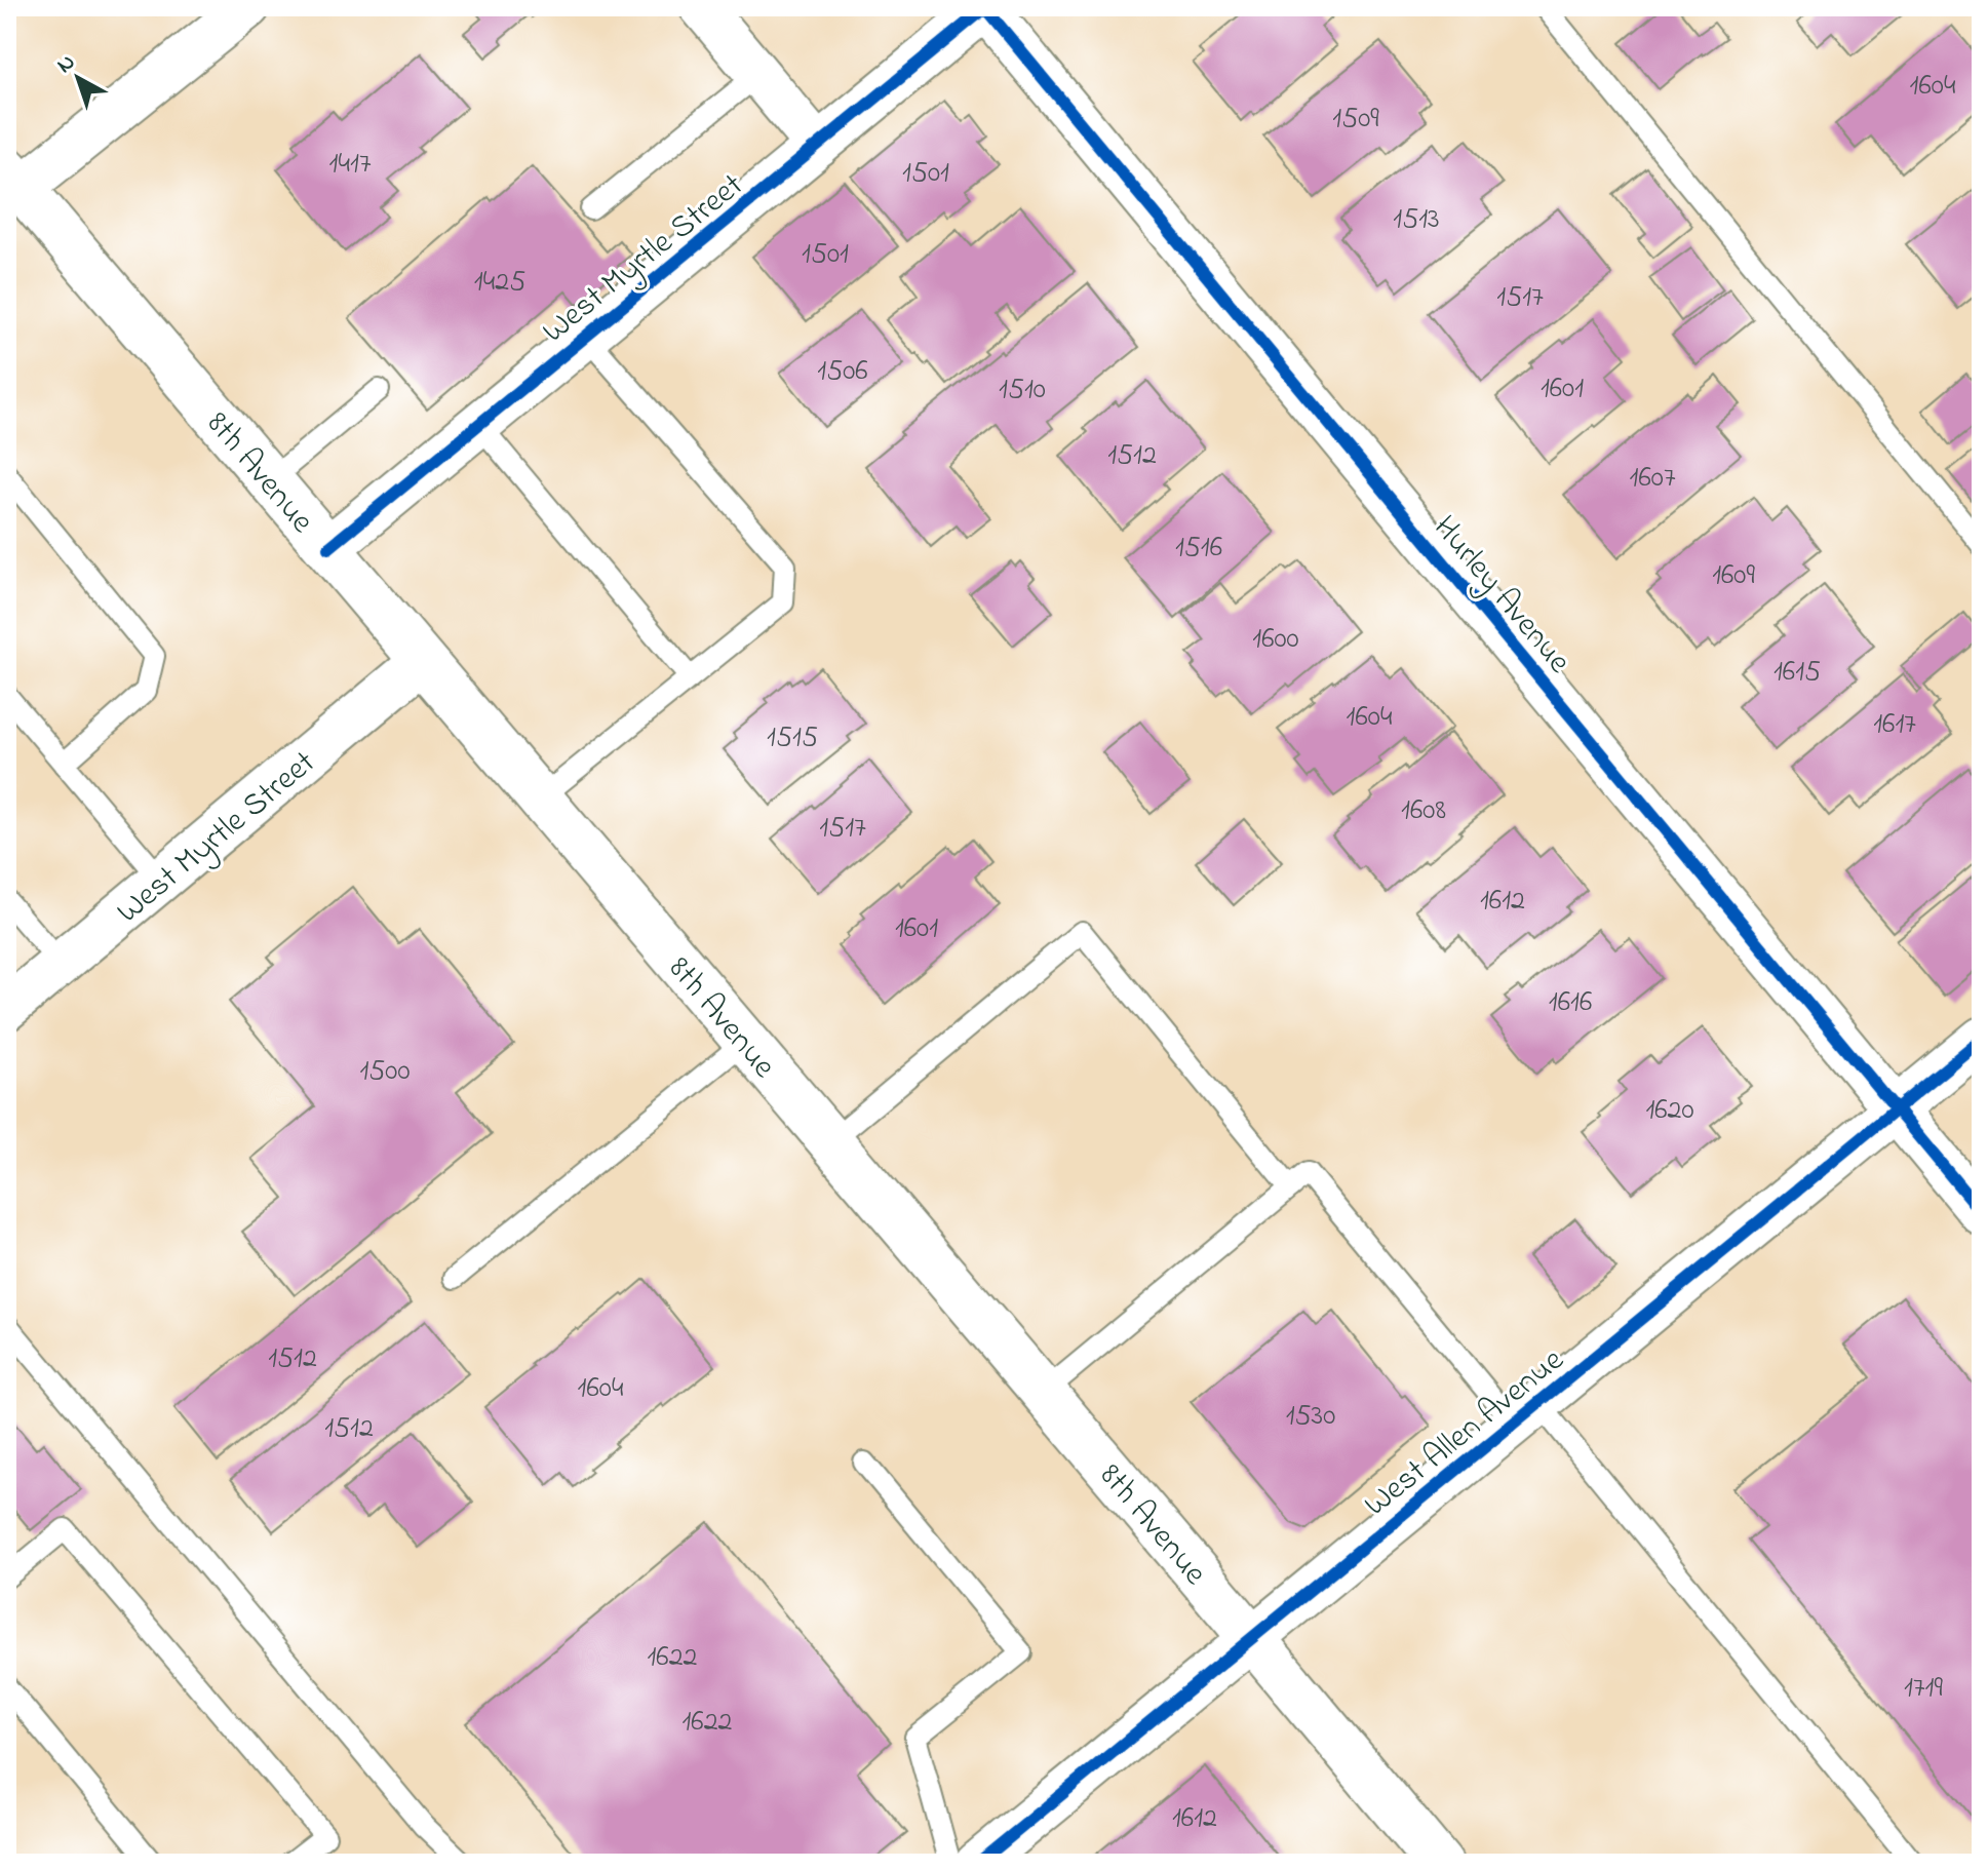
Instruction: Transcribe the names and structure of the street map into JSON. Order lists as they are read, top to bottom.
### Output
{
  "streets": {
    "main road": ["8th Avenue"],
    "street": ["West Myrtle Street", "Hurley Avenue", "West Allen Avenue"]
  },
  "crossings": [
    ["West Myrtle Street", "8th Avenue"],
    ["West Myrtle Street", "Hurley Avenue"],
    ["8th Avenue", "West Allen Avenue"],
    ["Hurley Avenue", "West Allen Avenue"]
  ],
  "house_numbers": [
    "1604",
    "1509",
    "1417",
    "1501",
    "1513",
    "1501",
    "1425",
    "1517",
    "1506",
    "1601",
    "1510",
    "1512",
    "1607",
    "1516",
    "1609",
    "1600",
    "1615",
    "1604",
    "1617",
    "1515",
    "1608",
    "1517",
    "1612",
    "1601",
    "1616",
    "1500",
    "1620",
    "1512",
    "1604",
    "1530",
    "1512",
    "1622",
    "1719",
    "1622",
    "1612"
  ],
  "north": "top left"
}
